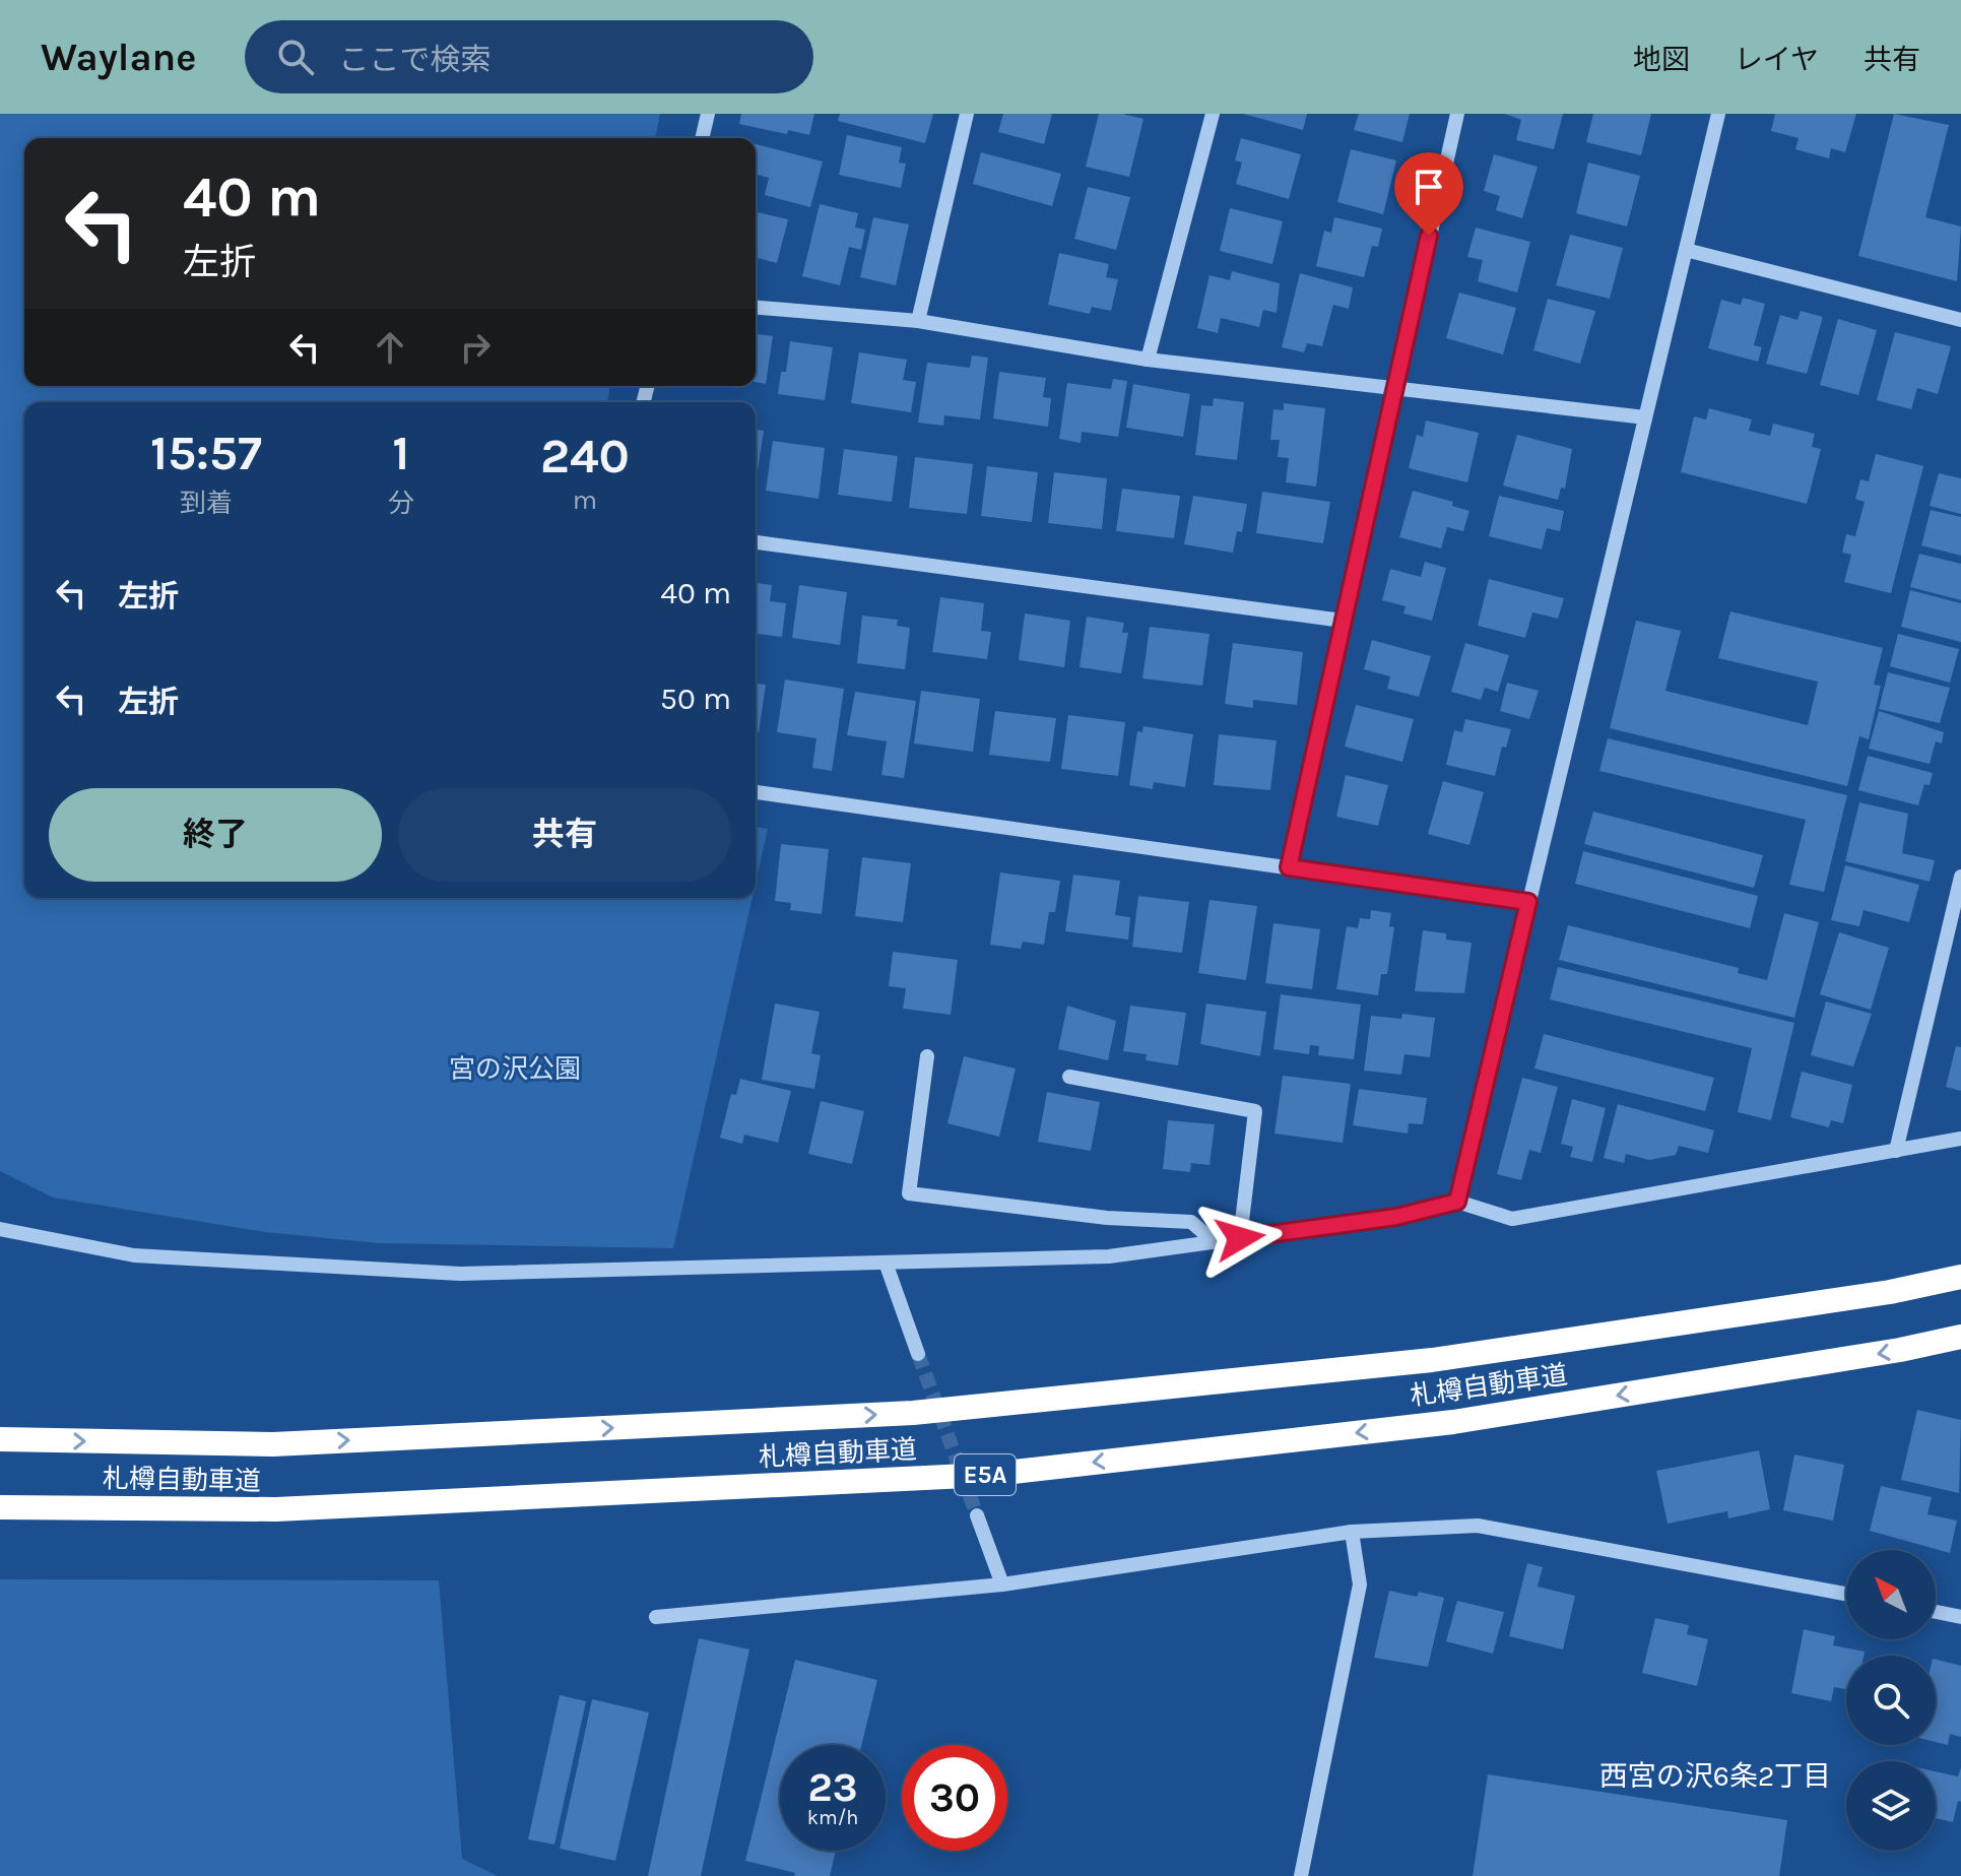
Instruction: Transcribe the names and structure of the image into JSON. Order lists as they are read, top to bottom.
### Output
{
  "streets": {
    "highway": ["札樽自動車道", "E5A"]
  },
  "districts": ["西宮の沢6条2丁目"],
  "parks": ["宮の沢公園"],
  "north": "top left",
  "page": {
    "header": "Waylane",
    "search": "ここで検索",
    "nav": ["地図", "レイヤ", "共有"],
    "turn": ["40 m", "左折"],
    "eta": [
      "15:57",
      "到着",
      "1",
      "分",
      "240",
      "m"
    ],
    "list": [
      {
        "name": "左折",
        "value": "40 m"
      },
      {
        "name": "左折",
        "value": "50 m"
      }
    ],
    "buttons": ["終了", "共有"],
    "speed": "23 km/h",
    "limit": "30"
  }
}
